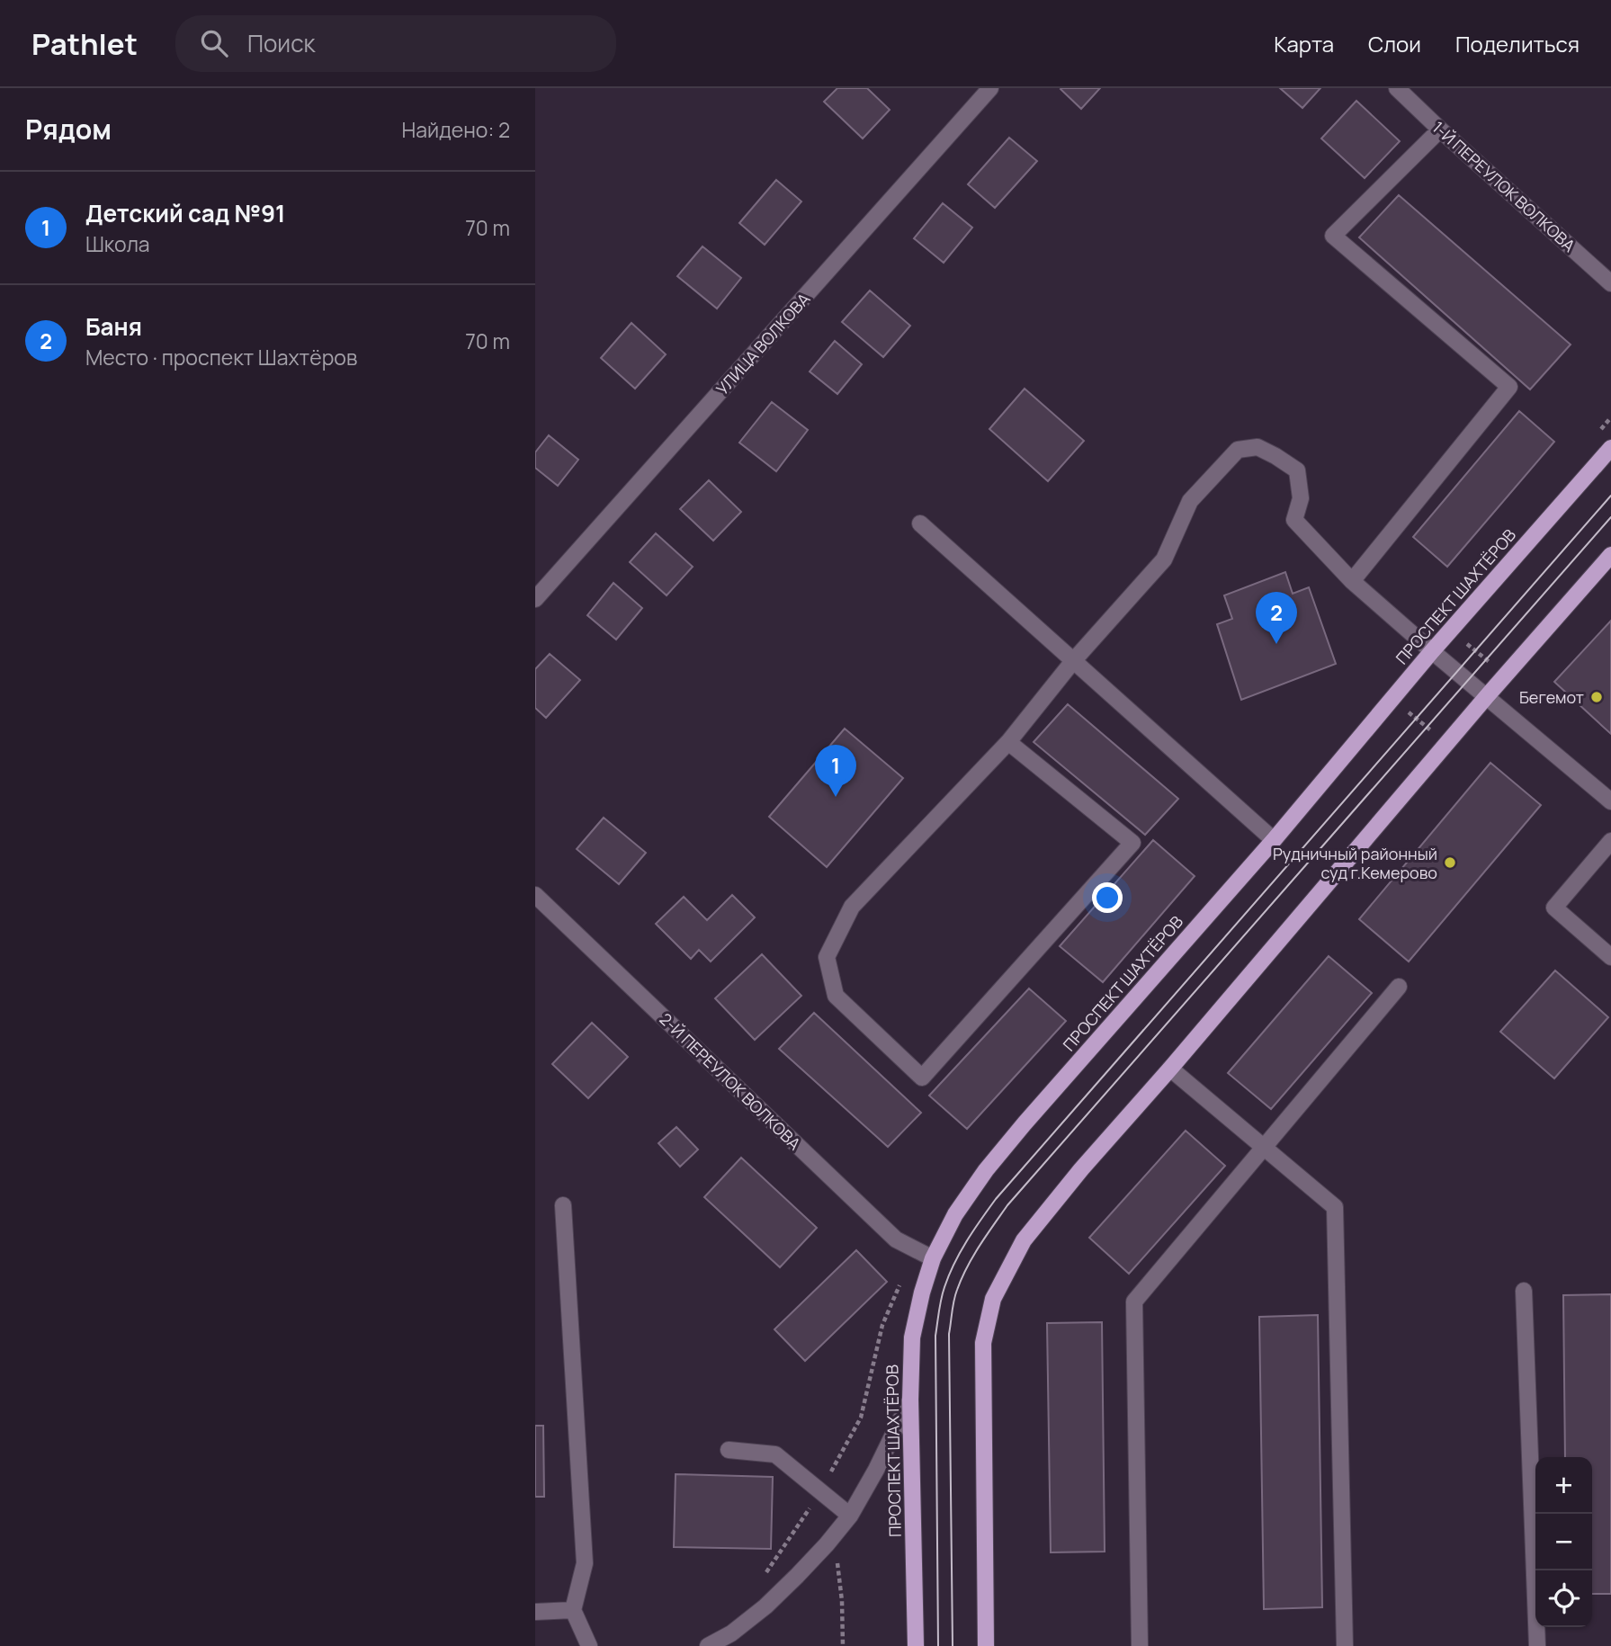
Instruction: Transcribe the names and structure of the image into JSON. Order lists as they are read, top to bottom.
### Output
{
  "streets": {
    "main road": ["ПРОСПЕКТ ШАХТЁРОВ"],
    "street": ["1-Й ПЕРЕУЛОК ВОЛКОВА", "УЛИЦА ВОЛКОВА", "2-Й ПЕРЕУЛОК ВОЛКОВА"]
  },
  "crossings": [
    ["ПРОСПЕКТ ШАХТЁРОВ", "2-Й ПЕРЕУЛОК ВОЛКОВА"]
  ],
  "places": ["Бегемот", "Рудничный районный суд г.Кемерово"],
  "page": {
    "header": "Pathlet",
    "search": "Поиск",
    "nav": ["Карта", "Слои", "Поделиться"],
    "heading": ["Рядом", "Найдено: 2"],
    "list": [
      {
        "mark": "1",
        "name": "Детский сад №91",
        "note": "Школа",
        "value": "70 m"
      },
      {
        "mark": "2",
        "name": "Баня",
        "note": "Место · проспект Шахтёров",
        "value": "70 m"
      }
    ],
    "pins": ["2", "1"],
    "map_buttons": ["+", "−"]
  }
}
